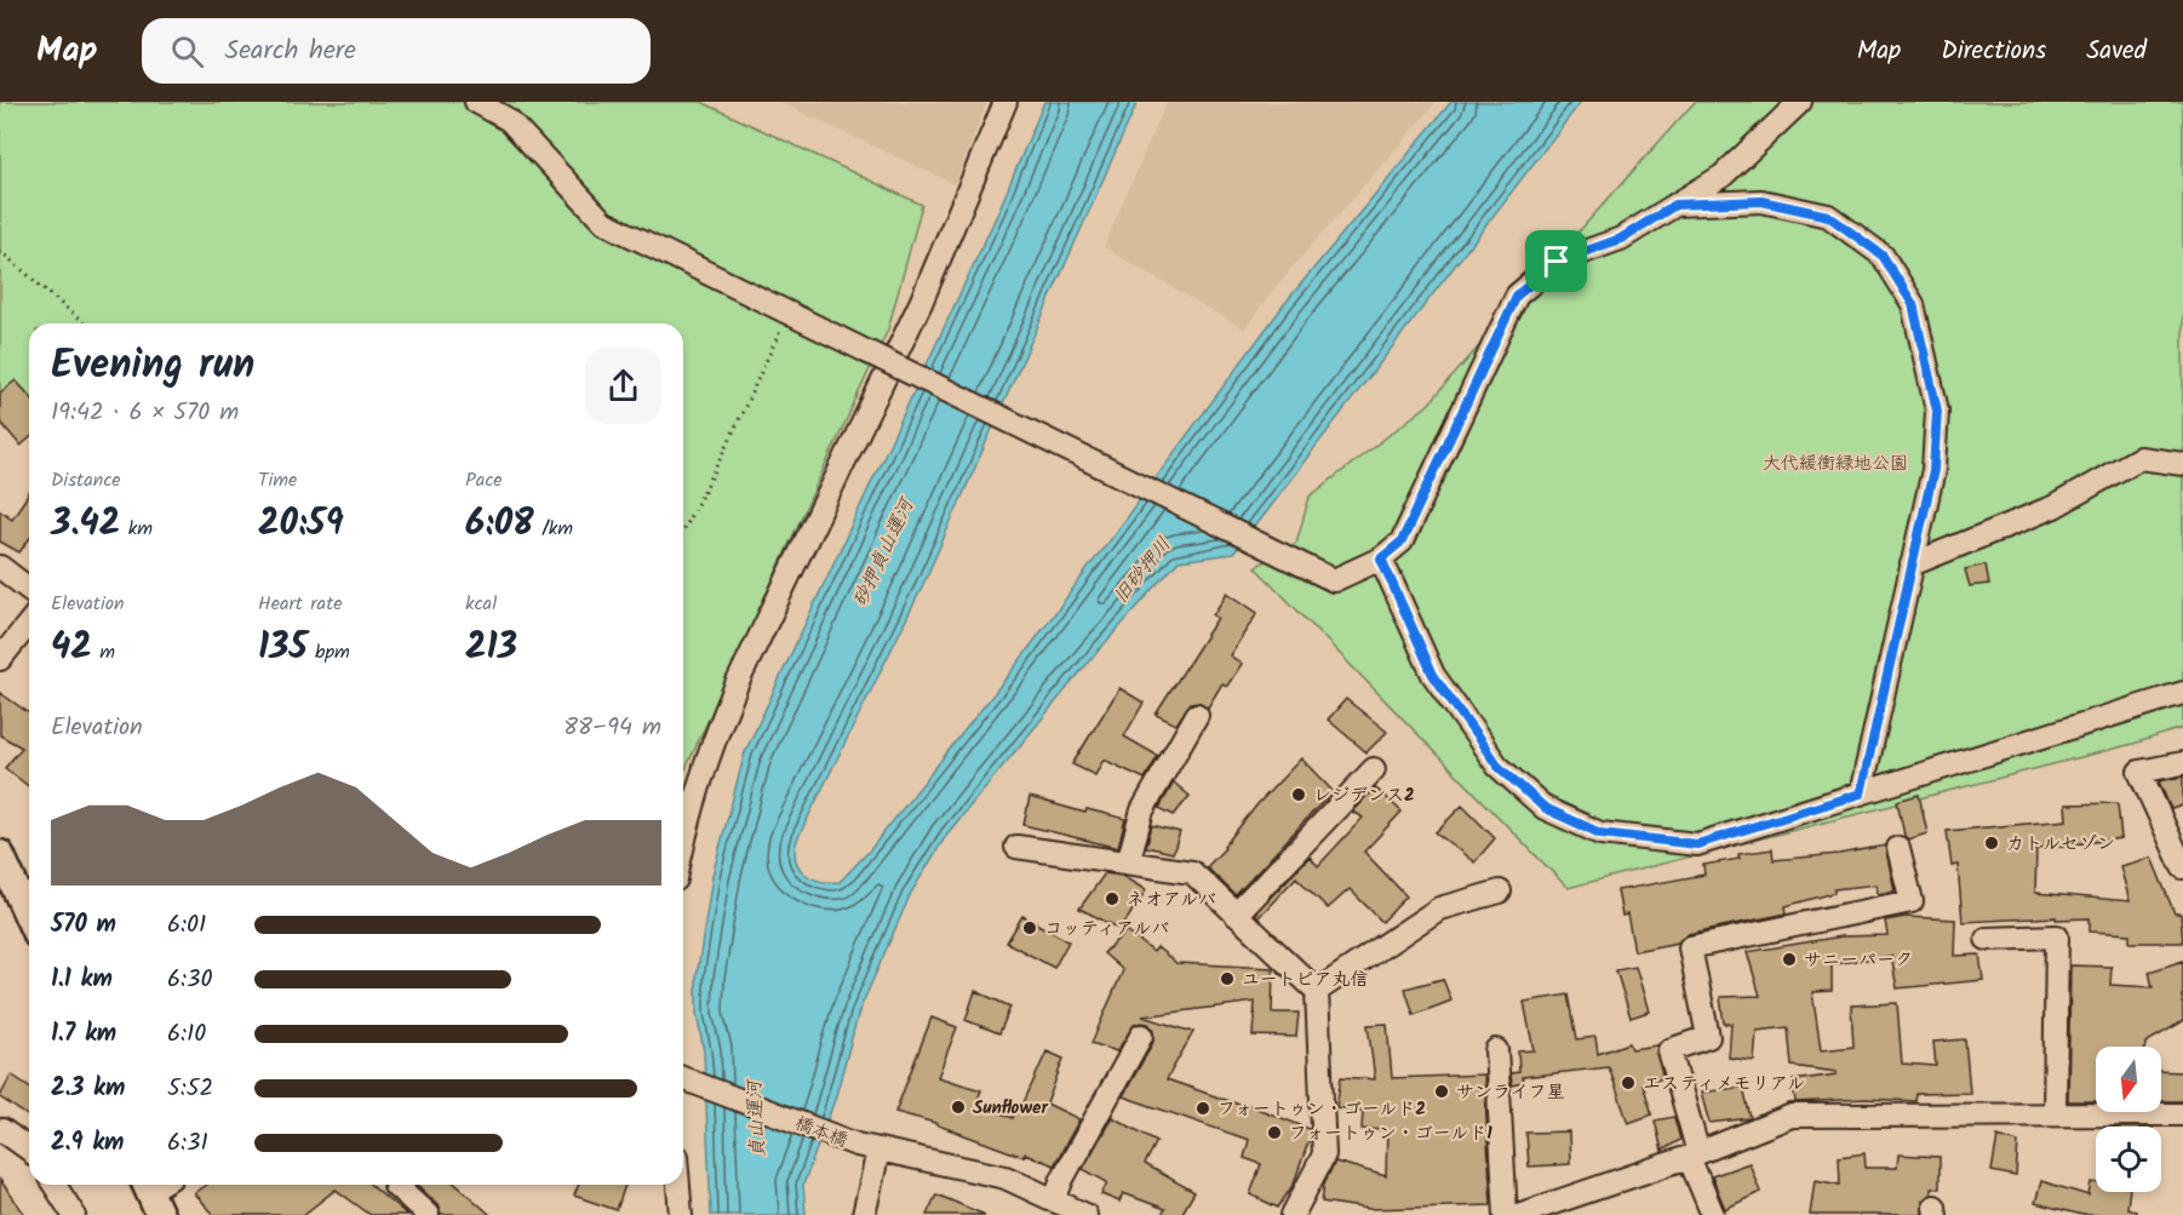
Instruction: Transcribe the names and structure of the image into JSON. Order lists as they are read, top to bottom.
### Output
{
  "streets": {
    "street": ["橋本橋"]
  },
  "water": ["砂押貞山運河", "旧砂押川", "貞山運河"],
  "parks": ["大代緩衝緑地公園"],
  "places": [
    "レジデンス2",
    "カトルセゾン",
    "ネオアルバ",
    "コッティアルバ",
    "サニーパーク",
    "ユートピア丸信",
    "エスティメモリアル",
    "サンライフ星",
    "Sunflower",
    "フォートゥン・ゴールド2",
    "フォートゥン・ゴールド1"
  ],
  "north": "bottom",
  "page": {
    "header": "Map",
    "search": "Search here",
    "nav": ["Map", "Directions", "Saved"],
    "heading": ["Evening run", "19:42 · 6 × 570 m"],
    "stats": [
      ["Distance", "3.42 km"],
      ["Time", "20:59"],
      ["Pace", "6:08 /km"],
      ["Elevation", "42 m"],
      ["Heart rate", "135 bpm"],
      ["kcal", "213"]
    ],
    "chart": ["Elevation", "88–94 m"],
    "list": [
      {
        "name": "570 m",
        "note": "6:01"
      },
      {
        "name": "1.1 km",
        "note": "6:30"
      },
      {
        "name": "1.7 km",
        "note": "6:10"
      },
      {
        "name": "2.3 km",
        "note": "5:52"
      },
      {
        "name": "2.9 km",
        "note": "6:31"
      }
    ]
  }
}
